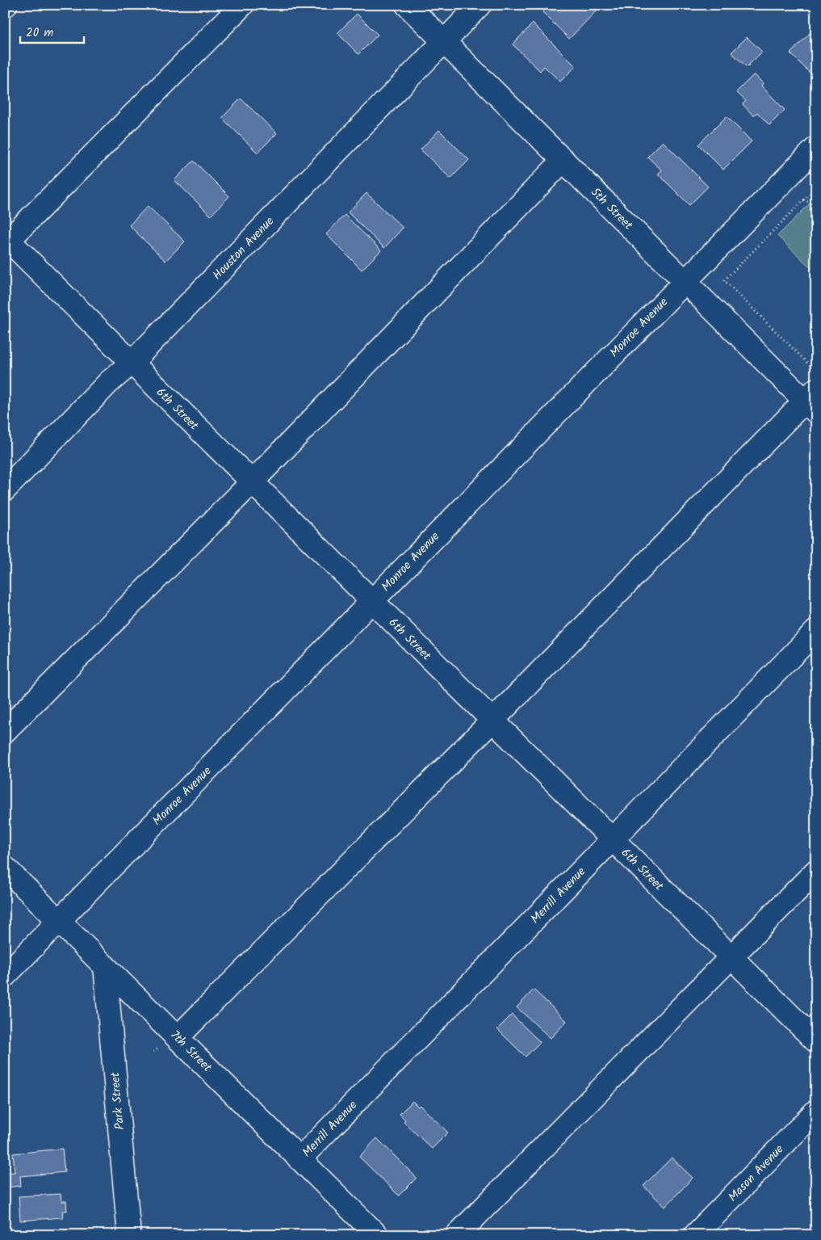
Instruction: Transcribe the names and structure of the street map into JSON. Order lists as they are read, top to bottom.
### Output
{
  "streets": {
    "street": [
      "5th Street",
      "Houston Avenue",
      "Monroe Avenue",
      "6th Street",
      "Merrill Avenue",
      "7th Street",
      "Park Street",
      "Mason Avenue"
    ]
  },
  "crossings": [
    ["5th Street", "Houston Avenue"],
    ["5th Street", "Monroe Avenue"],
    ["Houston Avenue", "6th Street"],
    ["Monroe Avenue", "6th Street"],
    ["Monroe Avenue", "7th Street"],
    ["6th Street", "Merrill Avenue"],
    ["Merrill Avenue", "7th Street"],
    ["7th Street", "Park Street"]
  ],
  "scale_bar": "20 m"
}
